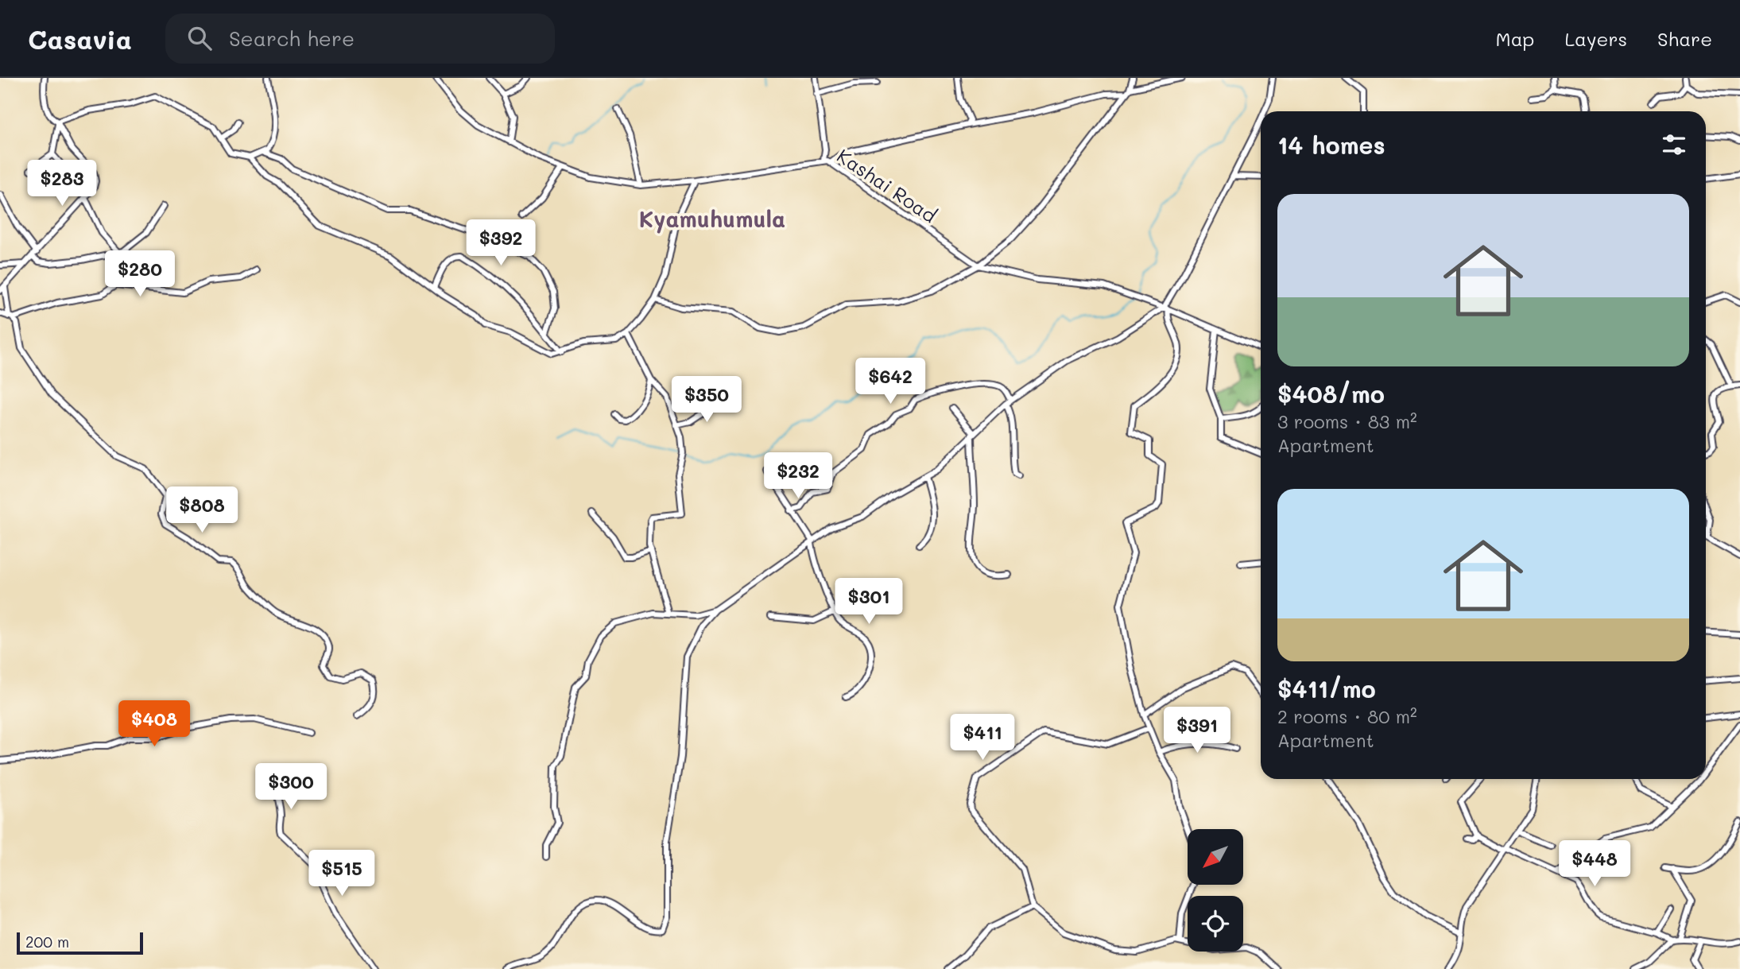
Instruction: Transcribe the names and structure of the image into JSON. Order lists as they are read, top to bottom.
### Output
{
  "streets": {
    "street": ["Kashai Road"]
  },
  "districts": ["Kyamuhumula"],
  "scale_bar": "200 m",
  "north": "bottom left",
  "page": {
    "header": "Casavia",
    "search": "Search here",
    "nav": ["Map", "Layers", "Share"],
    "heading": "14 homes",
    "price": [
      "$283",
      "$392",
      "$280",
      "$642",
      "$350",
      "$232",
      "$808",
      "$301",
      "$408",
      "$391",
      "$411",
      "$300",
      "$448",
      "$515"
    ],
    "list": [
      {
        "name": "$408/mo",
        "note": "3 rooms · 83 m² · Apartment"
      },
      {
        "name": "$411/mo",
        "note": "2 rooms · 80 m² · Apartment"
      }
    ],
    "scale": "200 m"
  }
}
